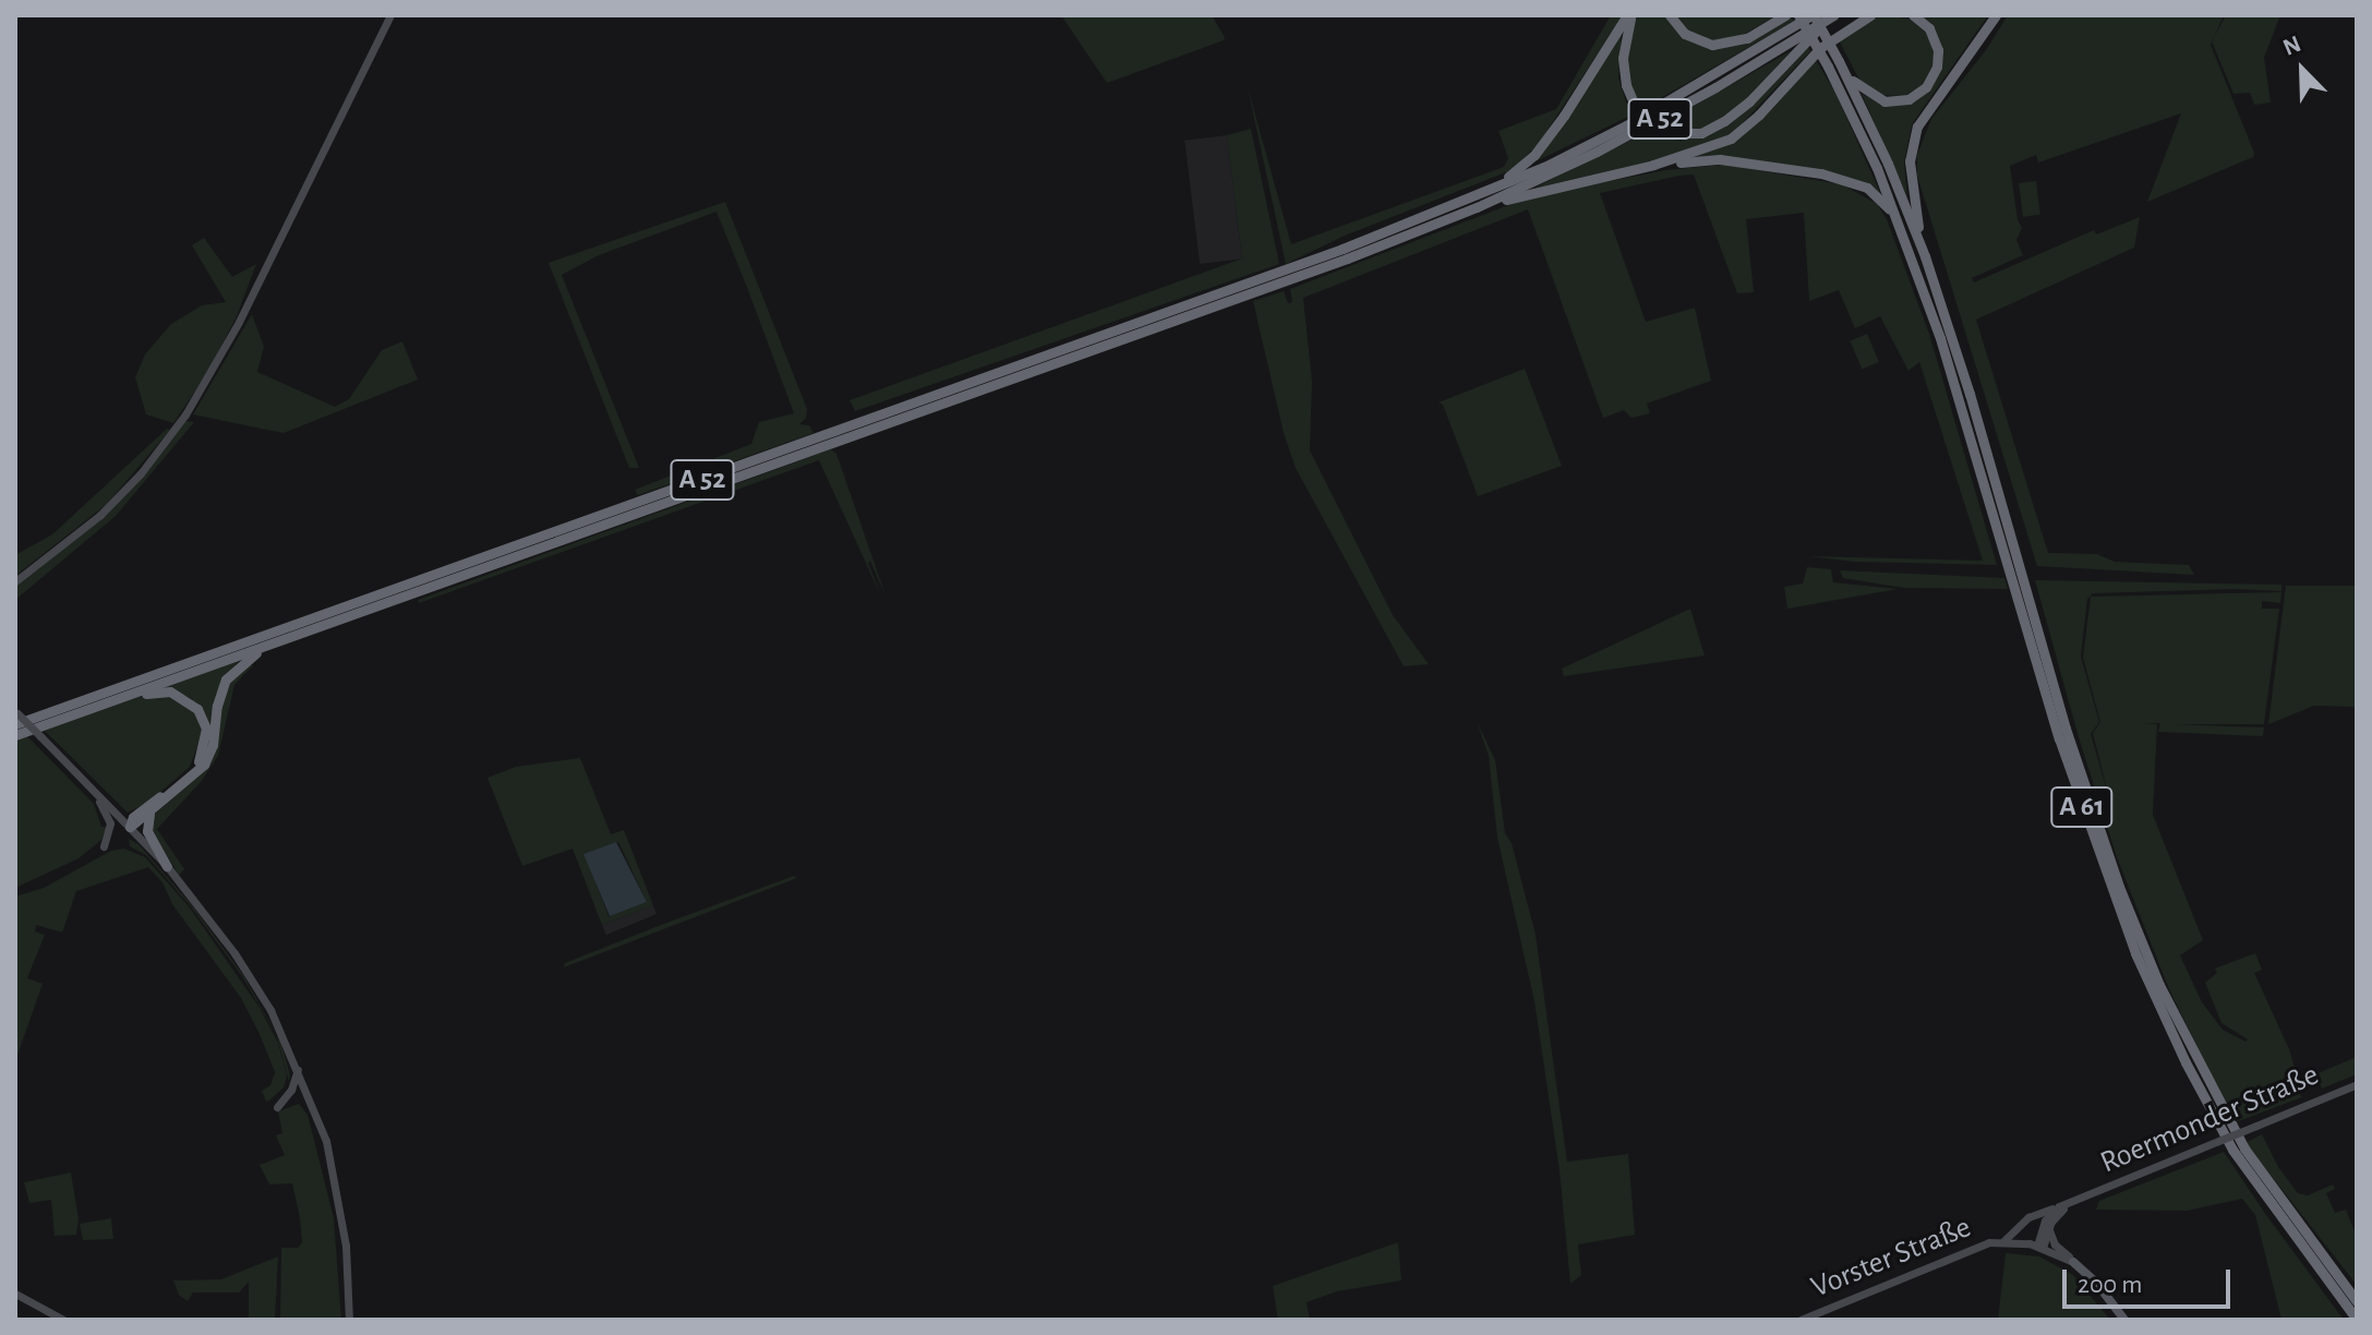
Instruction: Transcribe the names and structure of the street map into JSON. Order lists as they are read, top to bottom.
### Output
{
  "streets": {
    "highway": ["A 52", "A 61"],
    "main road": ["Roermonder Straße", "Vorster Straße"]
  },
  "crossings": [
    ["A 52", "A 61"],
    ["Roermonder Straße", "Vorster Straße"]
  ],
  "scale_bar": "200 m",
  "north": "top left"
}
